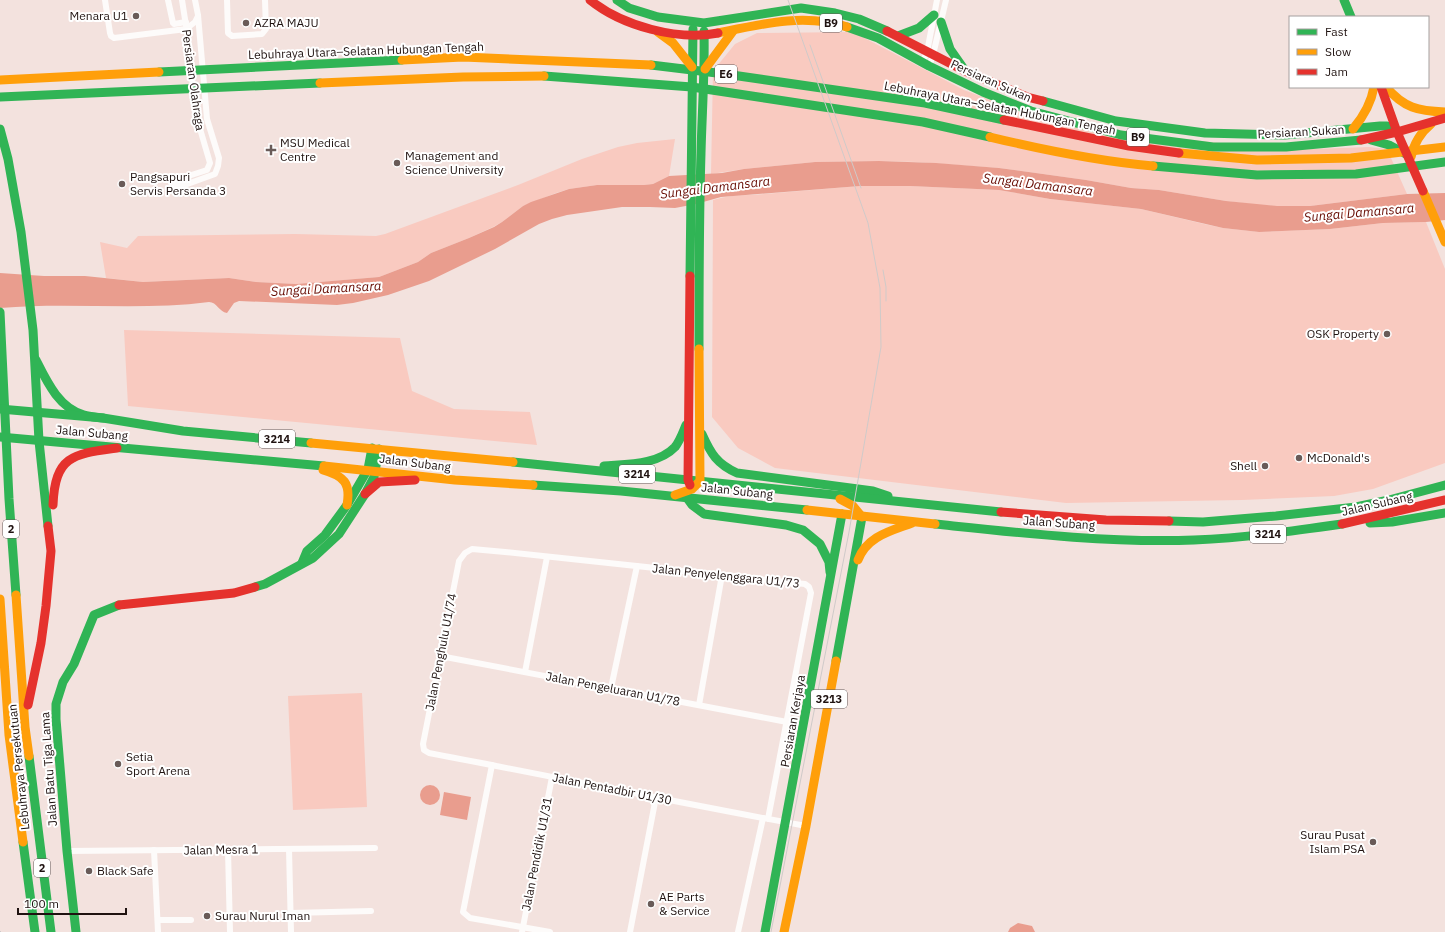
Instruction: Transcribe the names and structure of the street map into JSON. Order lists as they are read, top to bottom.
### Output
{
  "streets": {
    "main road": [
      "B9",
      "Lebuhraya Utara–Selatan Hubungan Tengah",
      "E6",
      "Persiaran Sukan",
      "Jalan Subang",
      "3214",
      "2",
      "3213",
      "Persiaran Kerjaya",
      "Lebuhraya Persekutuan",
      "Jalan Batu Tiga Lama"
    ],
    "street": [
      "Persiaran Olahraga",
      "Jalan Penyelenggara U1/73",
      "Jalan Penghulu U1/74",
      "Jalan Pengeluaran U1/78",
      "Jalan Pentadbir U1/30",
      "Jalan Mesra 1",
      "Jalan Pendidik U1/31"
    ]
  },
  "crossings": [
    ["Jalan Subang", "3213"],
    ["Jalan Subang", "Persiaran Kerjaya"],
    ["Jalan Penyelenggara U1/73", "Jalan Penghulu U1/74"],
    ["Jalan Penyelenggara U1/73", "Jalan Pengeluaran U1/78"],
    ["Jalan Penyelenggara U1/73", "Jalan Pentadbir U1/30"],
    ["Jalan Penghulu U1/74", "Jalan Pengeluaran U1/78"],
    ["Jalan Penghulu U1/74", "Jalan Pentadbir U1/30"],
    ["3213", "Jalan Pentadbir U1/30"],
    ["Persiaran Kerjaya", "Jalan Pentadbir U1/30"],
    ["Jalan Batu Tiga Lama", "Jalan Mesra 1"],
    ["Jalan Pentadbir U1/30", "Jalan Pendidik U1/31"]
  ],
  "water": ["Sungai Damansara"],
  "places": {
    "other": [
      "Menara U1",
      "AZRA MAJU",
      "Management and Science University",
      "Pangsapuri Servis Persanda 3",
      "OSK Property",
      "McDonald's",
      "Shell",
      "Setia Sport Arena",
      "Surau Pusat Islam PSA",
      "Black Safe",
      "AE Parts & Service",
      "Surau Nurul Iman"
    ],
    "health": ["MSU Medical Centre"]
  },
  "legend": ["Fast", "Slow", "Jam"],
  "scale_bar": "100 m"
}
